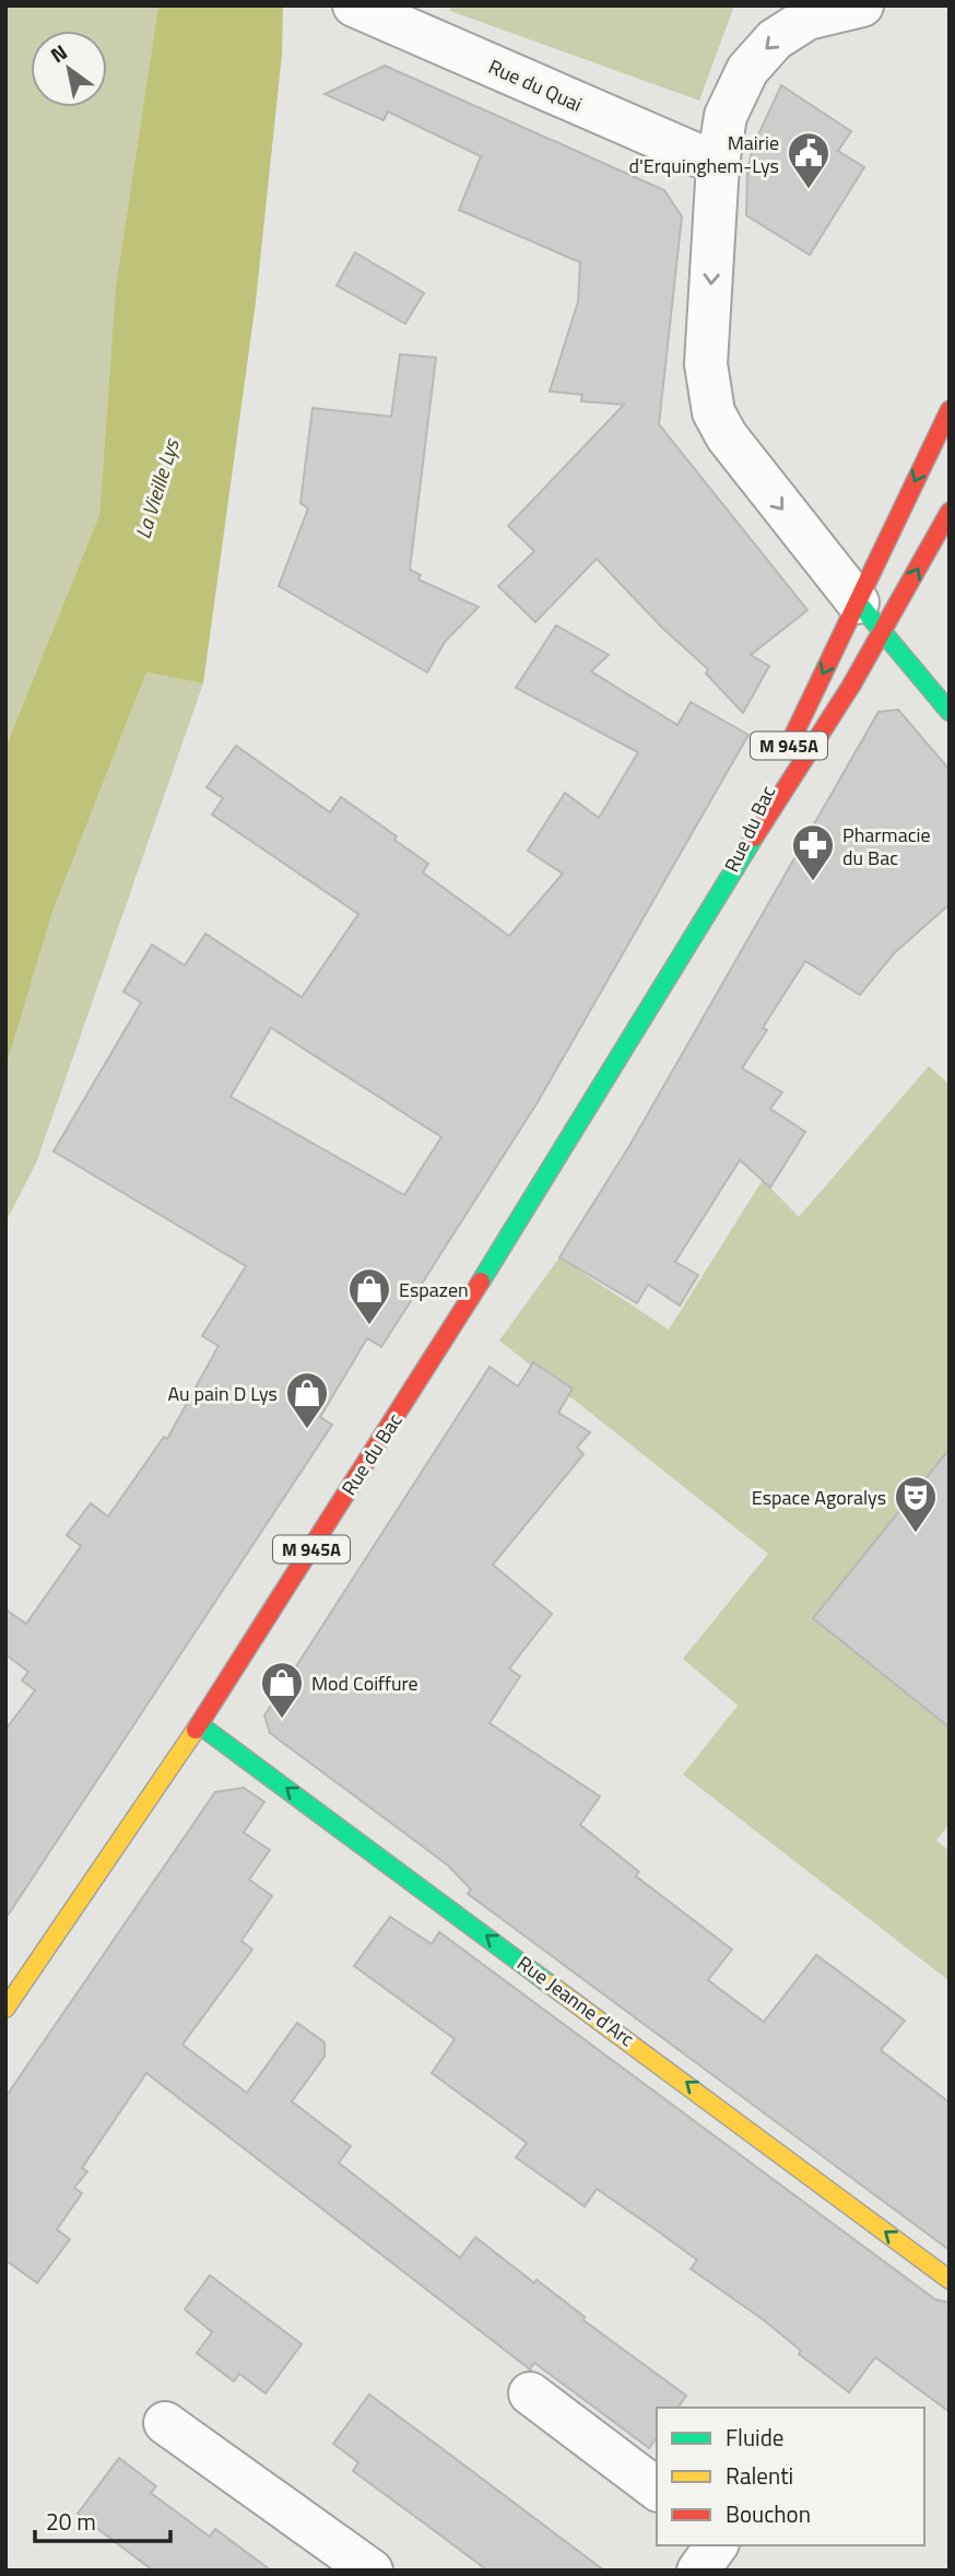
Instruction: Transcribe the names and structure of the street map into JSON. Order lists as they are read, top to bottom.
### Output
{
  "streets": {
    "main road": ["M 945A", "Rue du Bac", "Rue Jeanne d'Arc"],
    "street": ["Rue du Quai"]
  },
  "crossings": [
    ["M 945A", "Rue du Bac"],
    ["Rue du Bac", "Rue Jeanne d'Arc"]
  ],
  "one_way": ["Rue Jeanne d'Arc"],
  "water": ["La Vieille Lys"],
  "places": {
    "public building": ["Mairie d'Erquinghem-Lys"],
    "pharmacy": ["Pharmacie du Bac"],
    "shop": ["Espazen", "Au pain D Lys", "Mod Coiffure"],
    "theatre": ["Espace Agoralys"]
  },
  "legend": ["Fluide", "Ralenti", "Bouchon"],
  "scale_bar": "20 m",
  "north": "top left"
}
